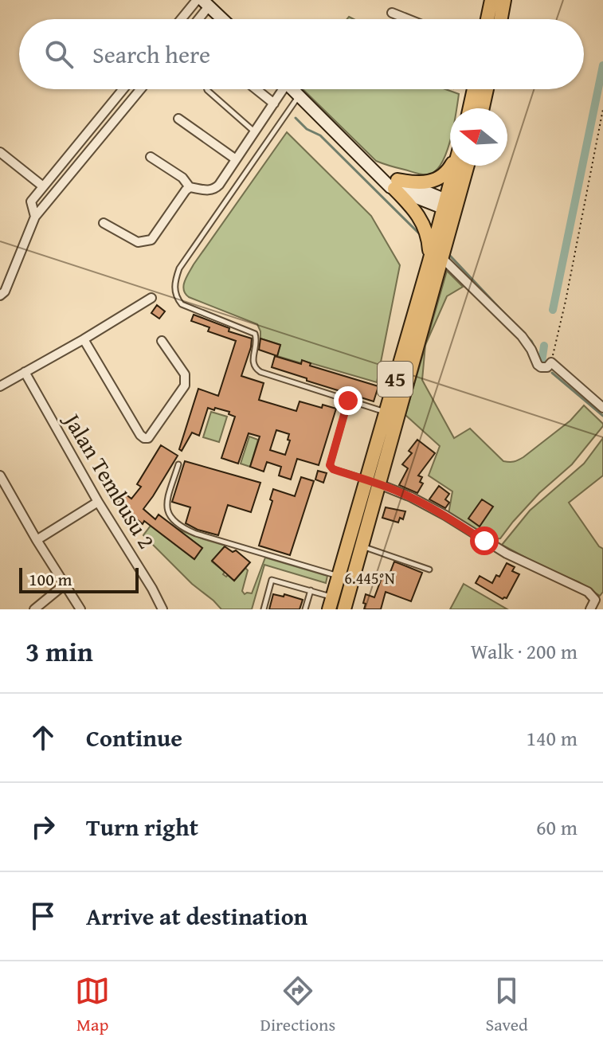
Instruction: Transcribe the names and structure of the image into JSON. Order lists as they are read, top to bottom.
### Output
{
  "streets": {
    "highway": ["45"],
    "street": ["Jalan Tembusu 2"]
  },
  "scale_bar": "100 m",
  "north": "left",
  "page": {
    "search": "Search here",
    "scale": "100 m",
    "heading": ["3 min", "Walk · 200 m"],
    "list": [
      ["Continue", "140 m"],
      ["Turn right", "60 m"],
      "Arrive at destination"
    ],
    "nav": ["Map", "Directions", "Saved"]
  },
  "coordinates": ["6.445°N"]
}
